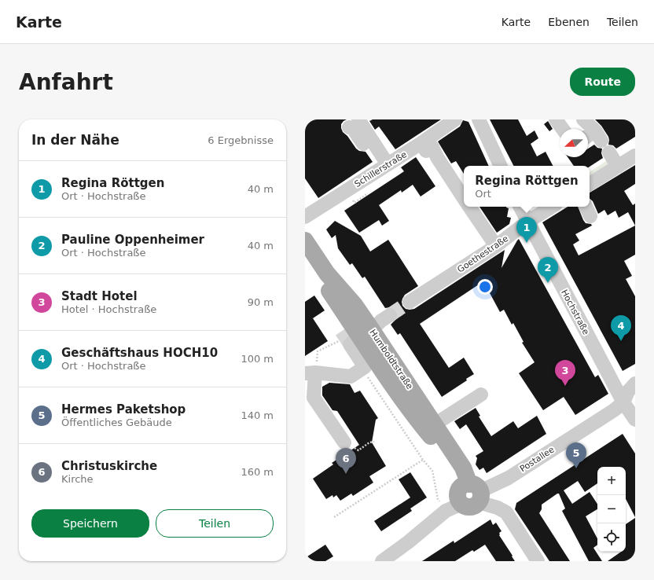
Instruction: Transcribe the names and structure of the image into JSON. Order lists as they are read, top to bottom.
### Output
{
  "streets": {
    "main road": ["Humboldtstraße"],
    "street": [
      "Schillerstraße",
      "Goethestraße",
      "Hochstraße",
      "Postallee"
    ]
  },
  "crossings": [
    ["Goethestraße", "Hochstraße"],
    ["Hochstraße", "Postallee"],
    ["Humboldtstraße", "Postallee"]
  ],
  "north": "left",
  "page": {
    "header": "Karte",
    "nav": ["Karte", "Ebenen", "Teilen"],
    "buttons": [
      "Route",
      ["Speichern", "Teilen"]
    ],
    "title": "Anfahrt",
    "heading": ["In der Nähe", "6 Ergebnisse"],
    "list": [
      {
        "mark": "1",
        "name": "Regina Röttgen",
        "note": "Ort · Hochstraße",
        "value": "40 m"
      },
      {
        "mark": "2",
        "name": "Pauline Oppenheimer",
        "note": "Ort · Hochstraße",
        "value": "40 m"
      },
      {
        "mark": "3",
        "name": "Stadt Hotel",
        "note": "Hotel · Hochstraße",
        "value": "90 m"
      },
      {
        "mark": "4",
        "name": "Geschäftshaus HOCH10",
        "note": "Ort · Hochstraße",
        "value": "100 m"
      },
      {
        "mark": "5",
        "name": "Hermes Paketshop",
        "note": "Öffentliches Gebäude",
        "value": "140 m"
      },
      {
        "mark": "6",
        "name": "Christuskirche",
        "note": "Kirche",
        "value": "160 m"
      }
    ],
    "popup": ["Regina Röttgen", "Ort"],
    "pins": [
      "1",
      "2",
      "4",
      "3",
      "5",
      "6"
    ],
    "map_buttons": ["+", "−"]
  }
}
